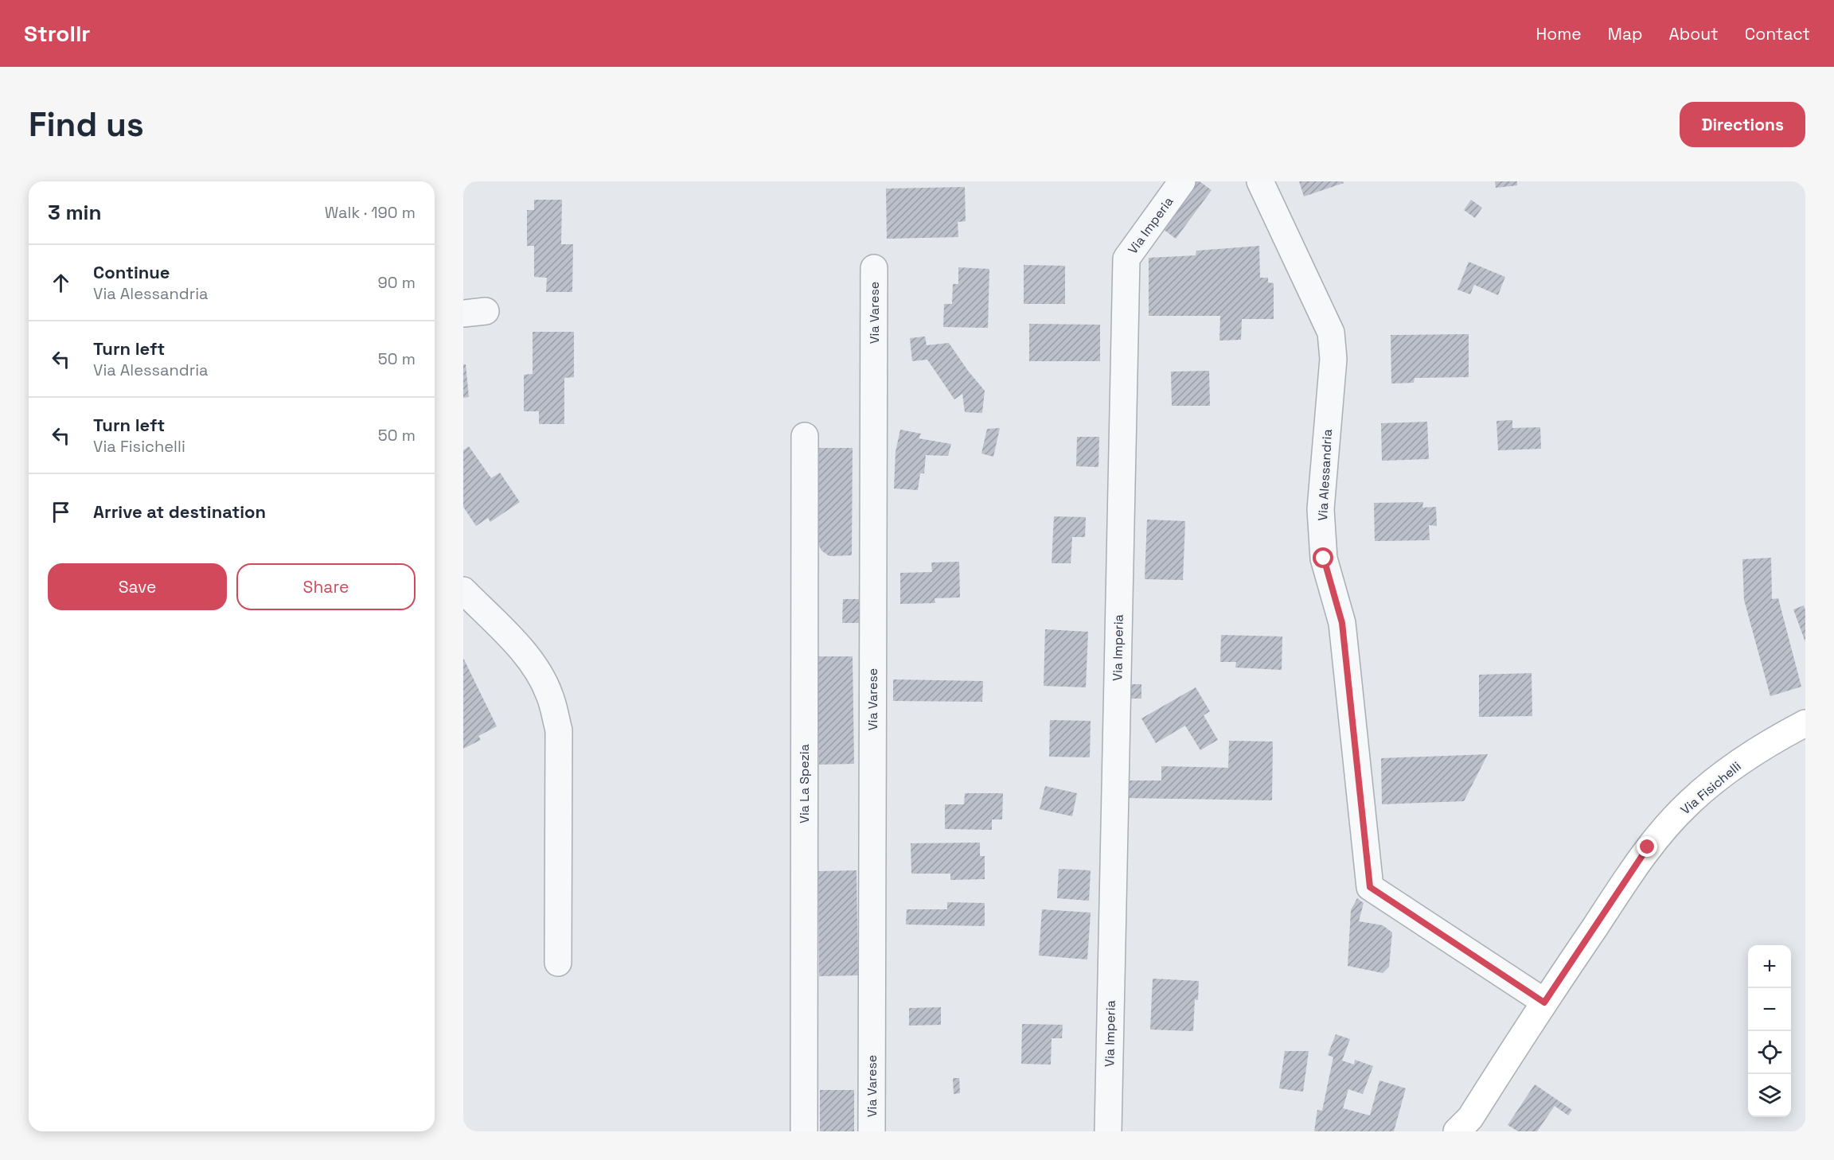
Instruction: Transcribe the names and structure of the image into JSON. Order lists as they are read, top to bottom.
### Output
{
  "streets": {
    "main road": ["Via Fisichelli"],
    "street": [
      "Via Imperia",
      "Via Varese",
      "Via Alessandria",
      "Via La Spezia"
    ]
  },
  "crossings": [
    ["Via Alessandria", "Via Fisichelli"]
  ],
  "page": {
    "header": "Strollr",
    "nav": [
      "Home",
      "Map",
      "About",
      "Contact"
    ],
    "buttons": [
      "Directions",
      ["Save", "Share"]
    ],
    "title": "Find us",
    "heading": ["3 min", "Walk · 190 m"],
    "list": [
      ["Continue", "Via Alessandria", "90 m"],
      ["Turn left", "Via Alessandria", "50 m"],
      ["Turn left", "Via Fisichelli", "50 m"],
      "Arrive at destination"
    ],
    "map_buttons": ["+", "−"]
  }
}
